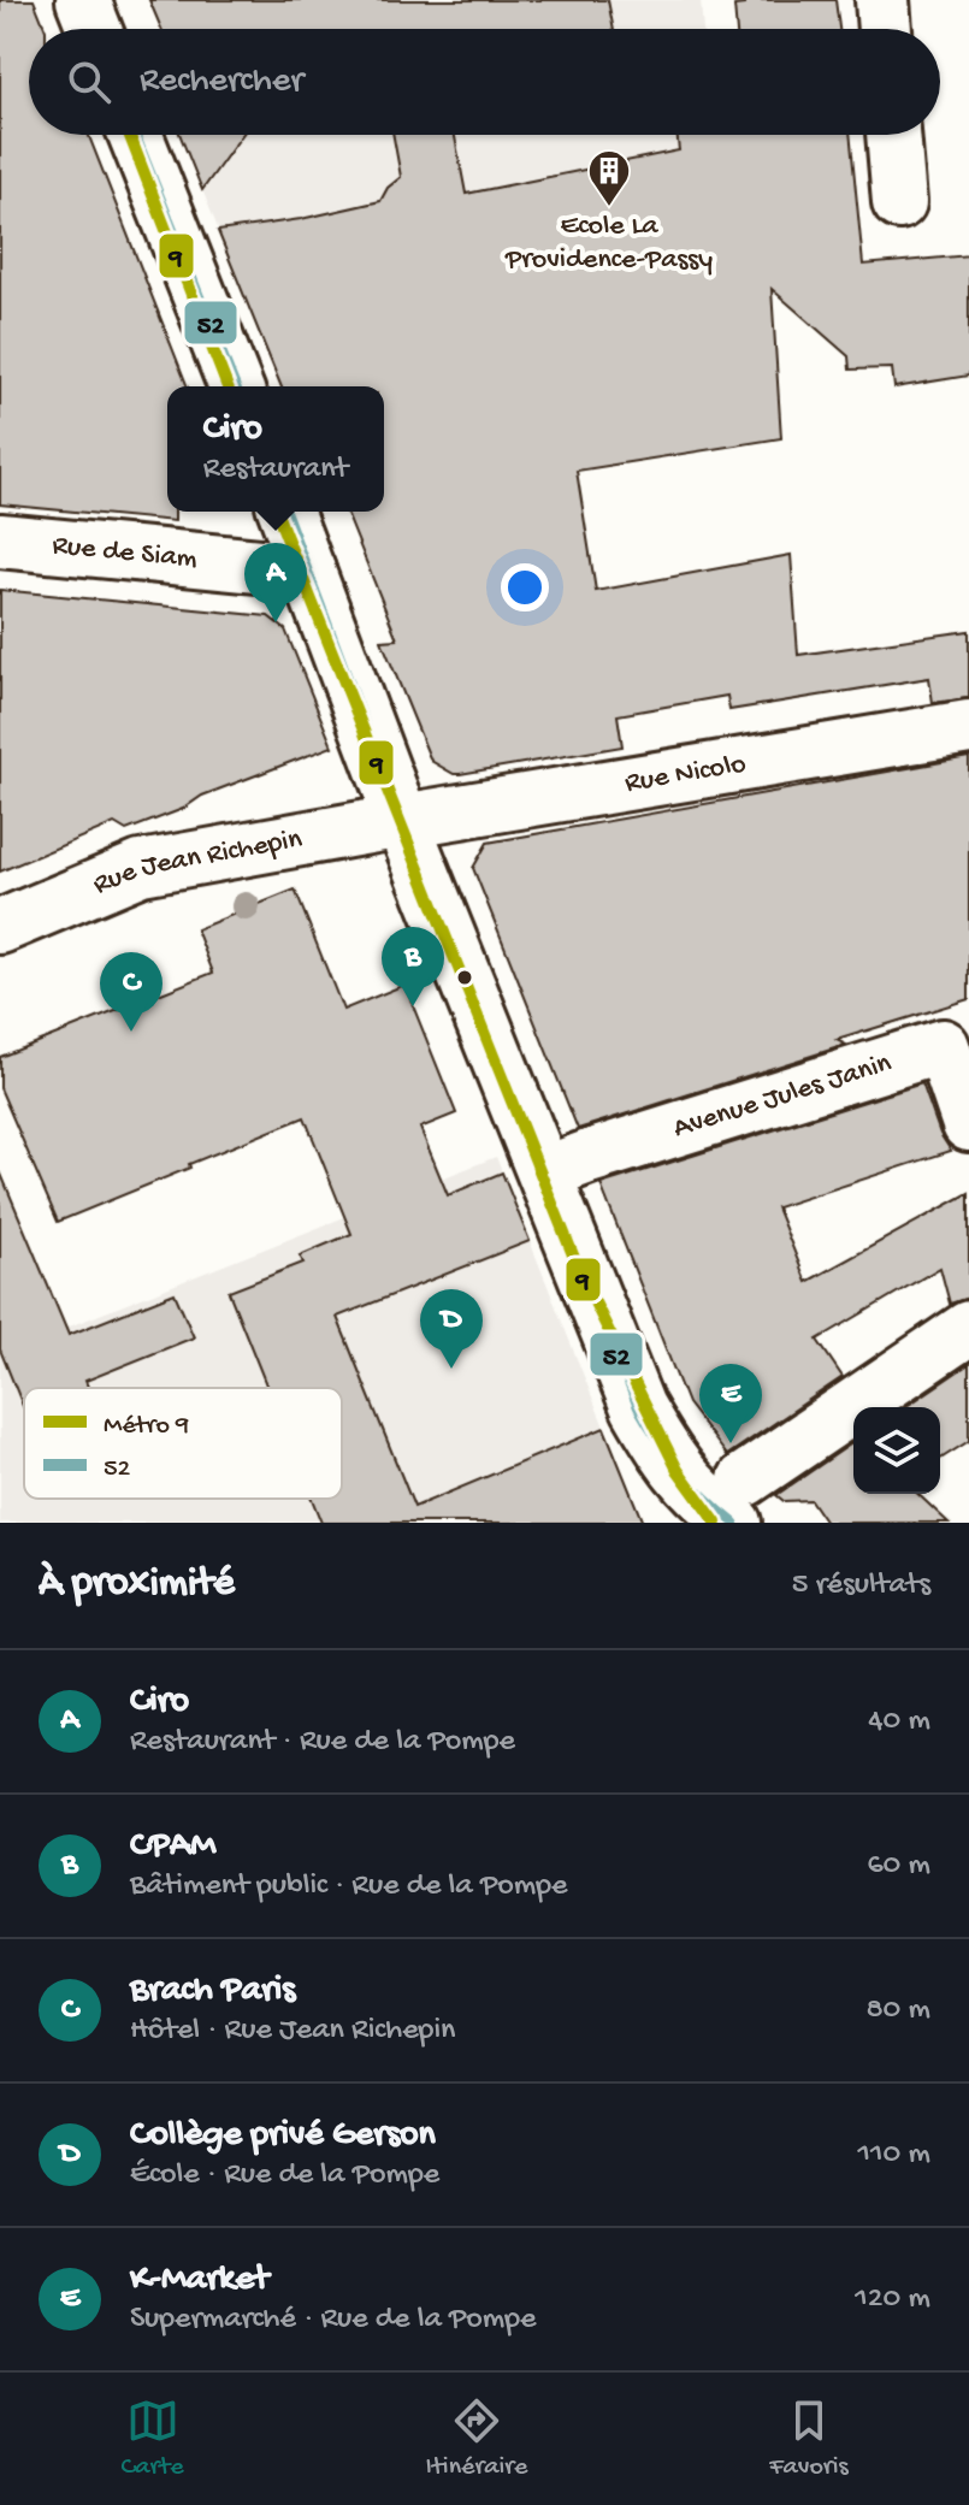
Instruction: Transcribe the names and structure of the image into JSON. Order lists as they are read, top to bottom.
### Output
{
  "streets": {
    "street": [
      "Rue de Siam",
      "Rue Nicolo",
      "Rue Jean Richepin",
      "Avenue Jules Janin"
    ]
  },
  "crossings": [
    ["Rue Nicolo", "Rue Jean Richepin"]
  ],
  "places": {
    "building": ["Ecole La Providence-Passy"]
  },
  "lines": ["metro line 9", "transit line 52"],
  "legend": ["Métro 9", "52"],
  "page": {
    "search": "Rechercher",
    "popup": ["Ciro", "Restaurant"],
    "pins": [
      "A",
      "B",
      "C",
      "D",
      "E"
    ],
    "heading": ["À proximité", "5 résultats"],
    "list": [
      {
        "mark": "A",
        "name": "Ciro",
        "note": "Restaurant · Rue de la Pompe",
        "value": "40 m"
      },
      {
        "mark": "B",
        "name": "CPAM",
        "note": "Bâtiment public · Rue de la Pompe",
        "value": "60 m"
      },
      {
        "mark": "C",
        "name": "Brach Paris",
        "note": "Hôtel · Rue Jean Richepin",
        "value": "80 m"
      },
      {
        "mark": "D",
        "name": "Collège privé Gerson",
        "note": "École · Rue de la Pompe",
        "value": "110 m"
      },
      {
        "mark": "E",
        "name": "K-Market",
        "note": "Supermarché · Rue de la Pompe",
        "value": "120 m"
      }
    ],
    "nav": ["Carte", "Itinéraire", "Favoris"]
  }
}
